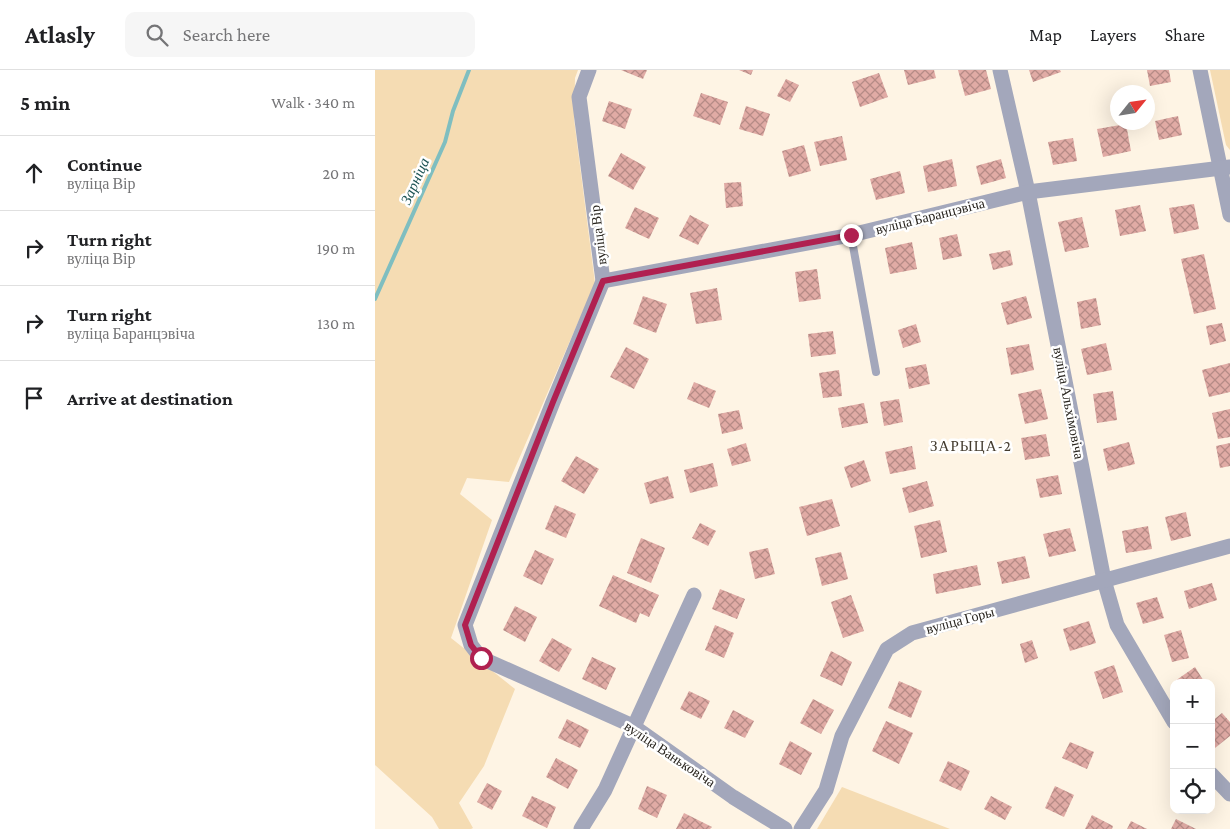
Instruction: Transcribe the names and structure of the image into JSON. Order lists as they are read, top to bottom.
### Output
{
  "streets": {
    "street": [
      "вуліца Баранцэвіча",
      "вуліца Вір",
      "вуліца Альхімовіча",
      "вуліца Горы",
      "вуліца Ваньковіча"
    ]
  },
  "crossings": [
    ["вуліца Баранцэвіча", "вуліца Вір"],
    ["вуліца Баранцэвіча", "вуліца Альхімовіча"],
    ["вуліца Вір", "вуліца Ваньковіча"],
    ["вуліца Альхімовіча", "вуліца Горы"]
  ],
  "districts": ["ЗАРЫЦА-2"],
  "water": ["Зарніца"],
  "north": "top right",
  "page": {
    "header": "Atlasly",
    "search": "Search here",
    "nav": ["Map", "Layers", "Share"],
    "heading": ["5 min", "Walk · 340 m"],
    "list": [
      ["Continue", "вуліца Вір", "20 m"],
      ["Turn right", "вуліца Вір", "190 m"],
      ["Turn right", "вуліца Баранцэвіча", "130 m"],
      "Arrive at destination"
    ],
    "map_buttons": ["+", "−"]
  }
}
